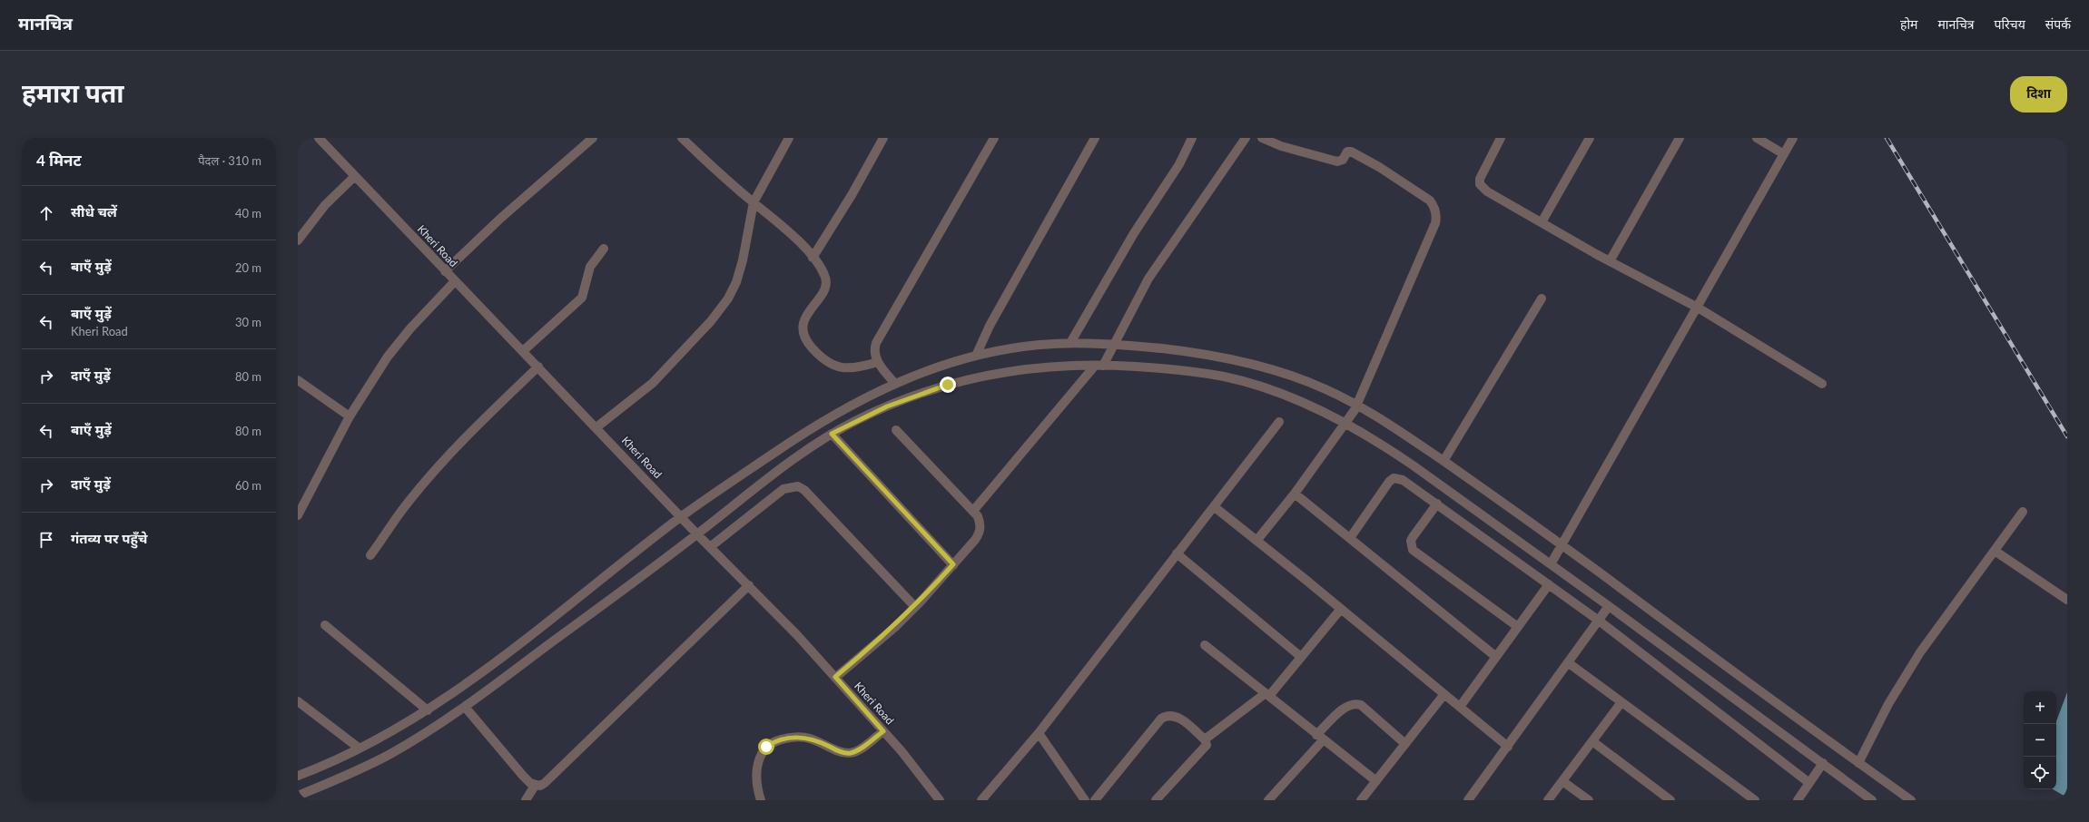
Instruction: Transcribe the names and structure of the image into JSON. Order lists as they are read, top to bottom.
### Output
{
  "streets": {
    "street": ["Kheri Road"]
  },
  "page": {
    "header": "मानचित्र",
    "nav": [
      "होम",
      "मानचित्र",
      "परिचय",
      "संपर्क"
    ],
    "buttons": "दिशा",
    "title": "हमारा पता",
    "heading": ["4 मिनट", "पैदल · 310 m"],
    "list": [
      ["सीधे चलें", "40 m"],
      ["बाएँ मुड़ें", "20 m"],
      ["बाएँ मुड़ें", "Kheri Road", "30 m"],
      ["दाएँ मुड़ें", "80 m"],
      ["बाएँ मुड़ें", "80 m"],
      ["दाएँ मुड़ें", "60 m"],
      "गंतव्य पर पहुँचे"
    ],
    "map_buttons": ["+", "−"]
  }
}
